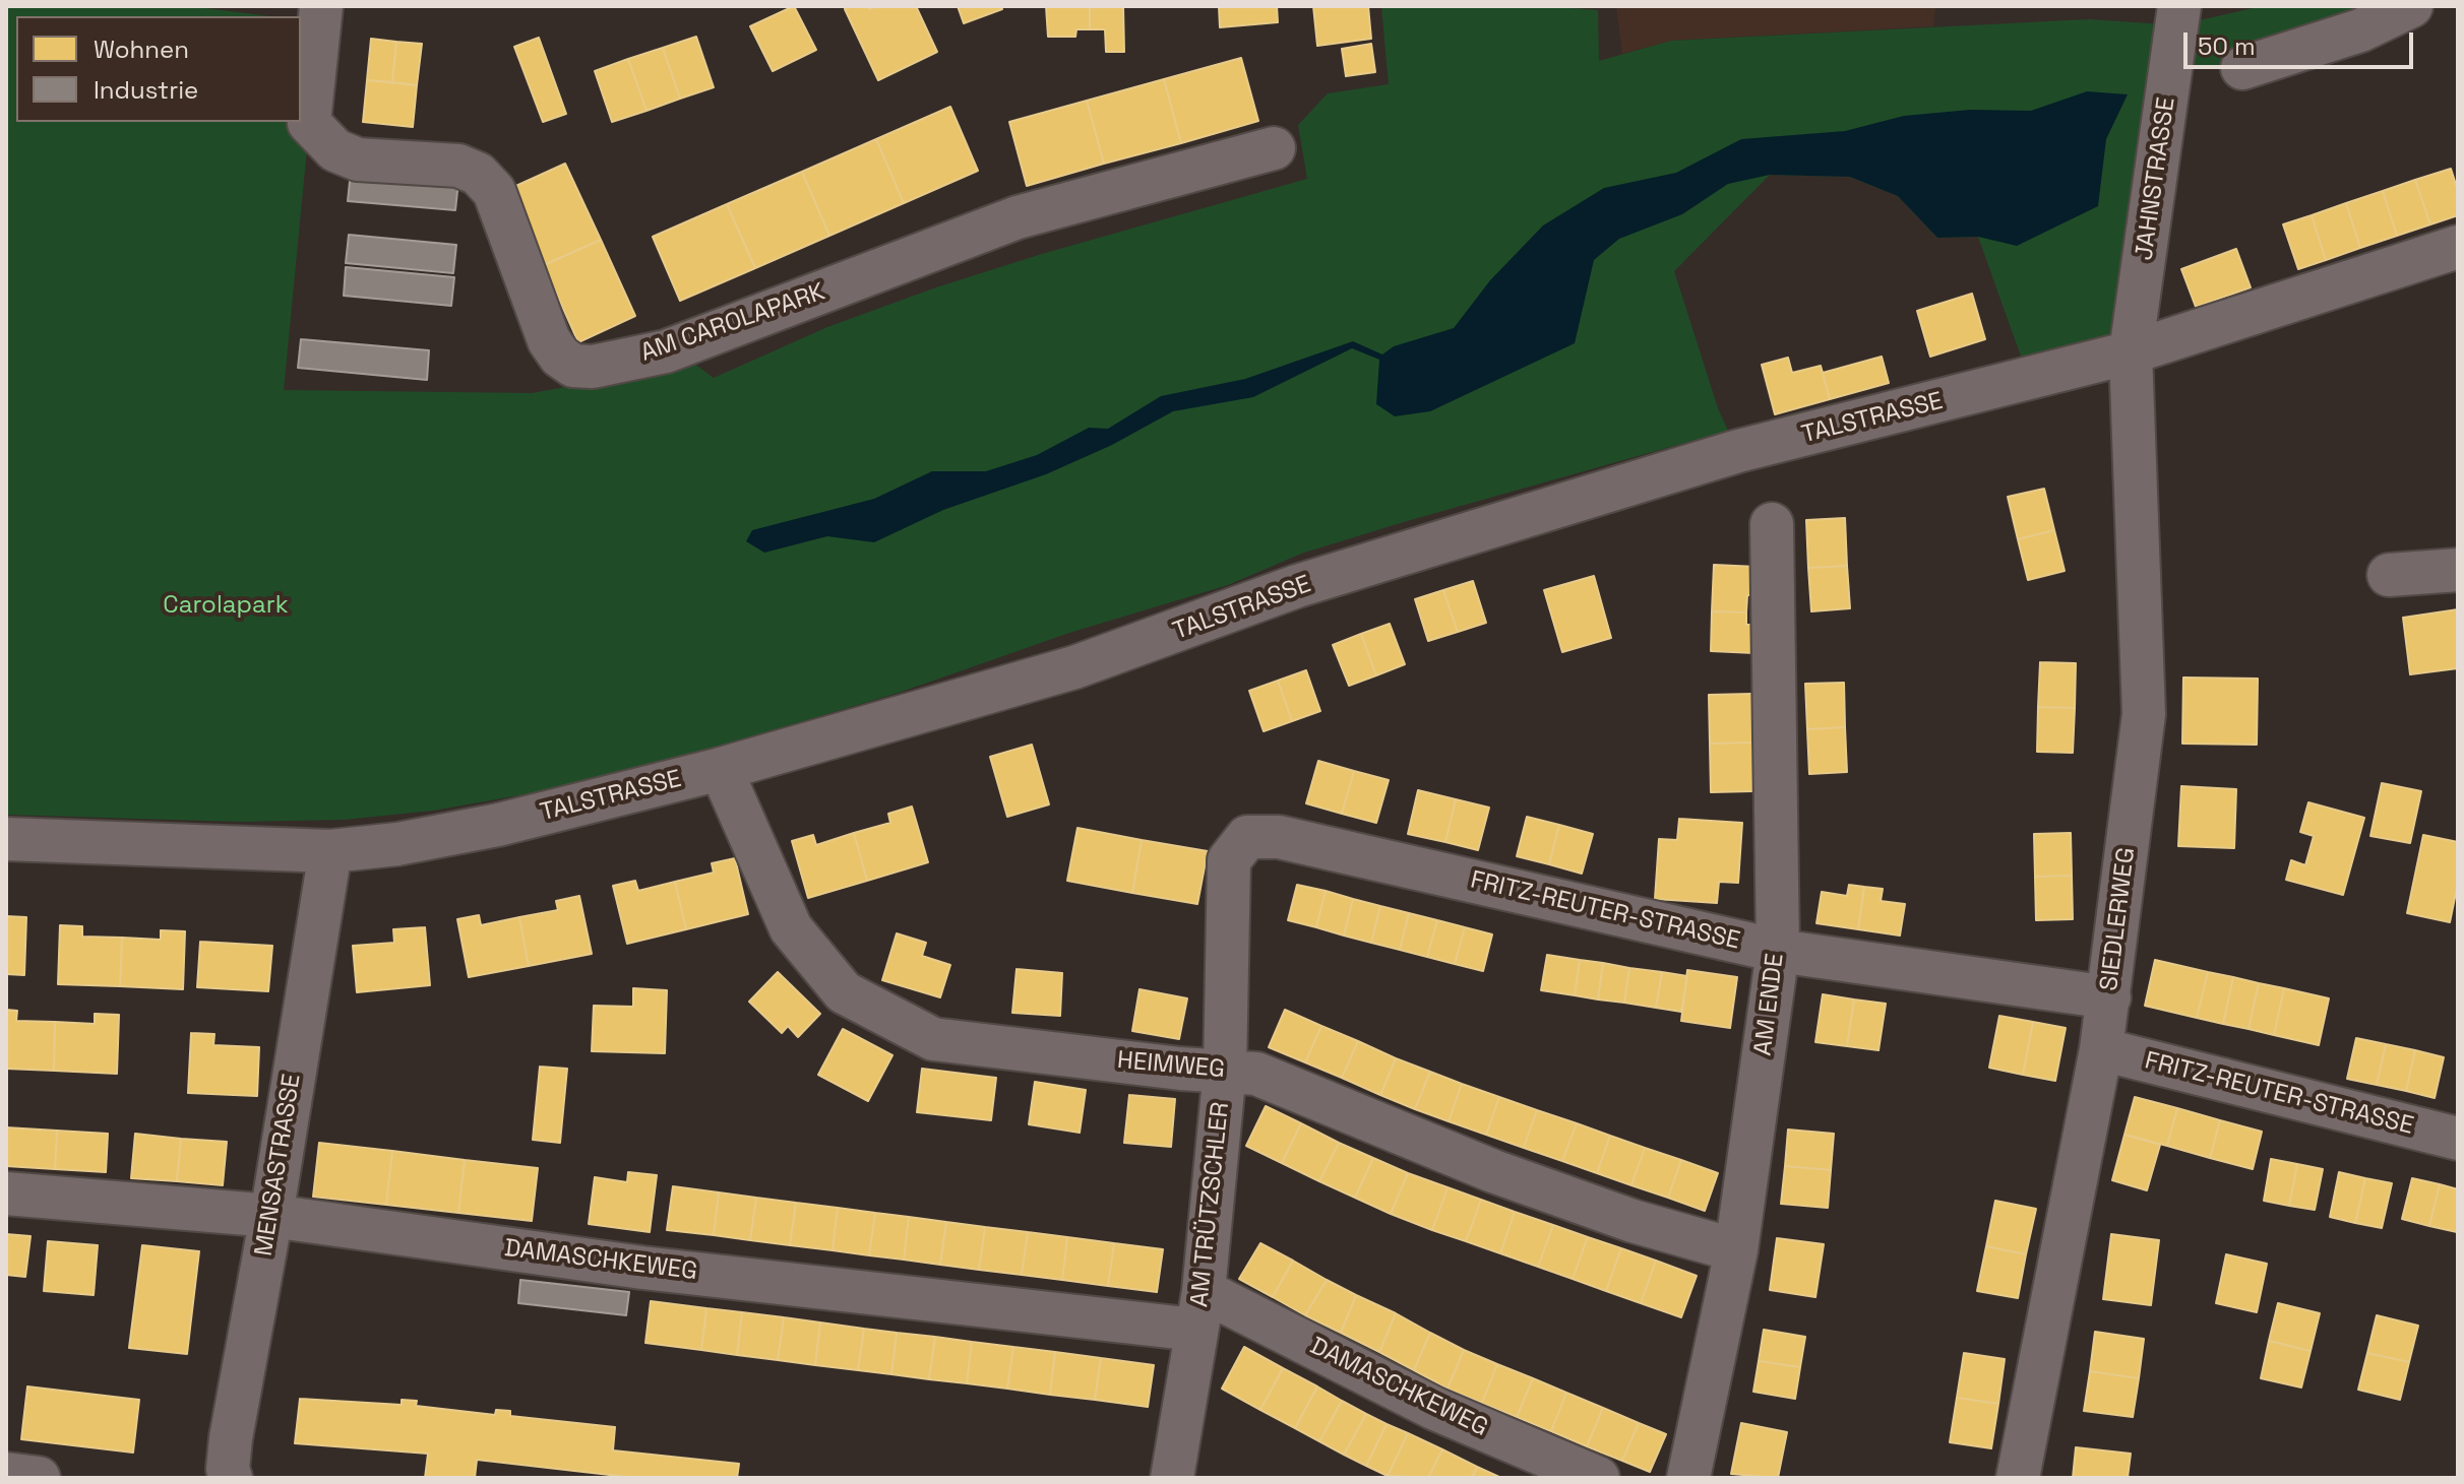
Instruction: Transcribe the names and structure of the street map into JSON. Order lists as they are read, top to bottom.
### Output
{
  "streets": {
    "street": [
      "JAHNSTRASSE",
      "AM CAROLAPARK",
      "TALSTRASSE",
      "FRITZ-REUTER-STRASSE",
      "SIEDLERWEG",
      "AM ENDE",
      "HEIMWEG",
      "MENSASTRASSE",
      "AM TRÜTZSCHLER",
      "DAMASCHKEWEG"
    ]
  },
  "crossings": [
    ["JAHNSTRASSE", "TALSTRASSE"],
    ["JAHNSTRASSE", "SIEDLERWEG"],
    ["TALSTRASSE", "SIEDLERWEG"],
    ["TALSTRASSE", "HEIMWEG"],
    ["TALSTRASSE", "MENSASTRASSE"],
    ["FRITZ-REUTER-STRASSE", "SIEDLERWEG"],
    ["FRITZ-REUTER-STRASSE", "AM ENDE"],
    ["FRITZ-REUTER-STRASSE", "AM TRÜTZSCHLER"],
    ["AM ENDE", "HEIMWEG"],
    ["HEIMWEG", "AM TRÜTZSCHLER"],
    ["MENSASTRASSE", "DAMASCHKEWEG"],
    ["AM TRÜTZSCHLER", "DAMASCHKEWEG"]
  ],
  "parks": ["Carolapark"],
  "legend": ["Wohnen", "Industrie"],
  "scale_bar": "50 m"
}
